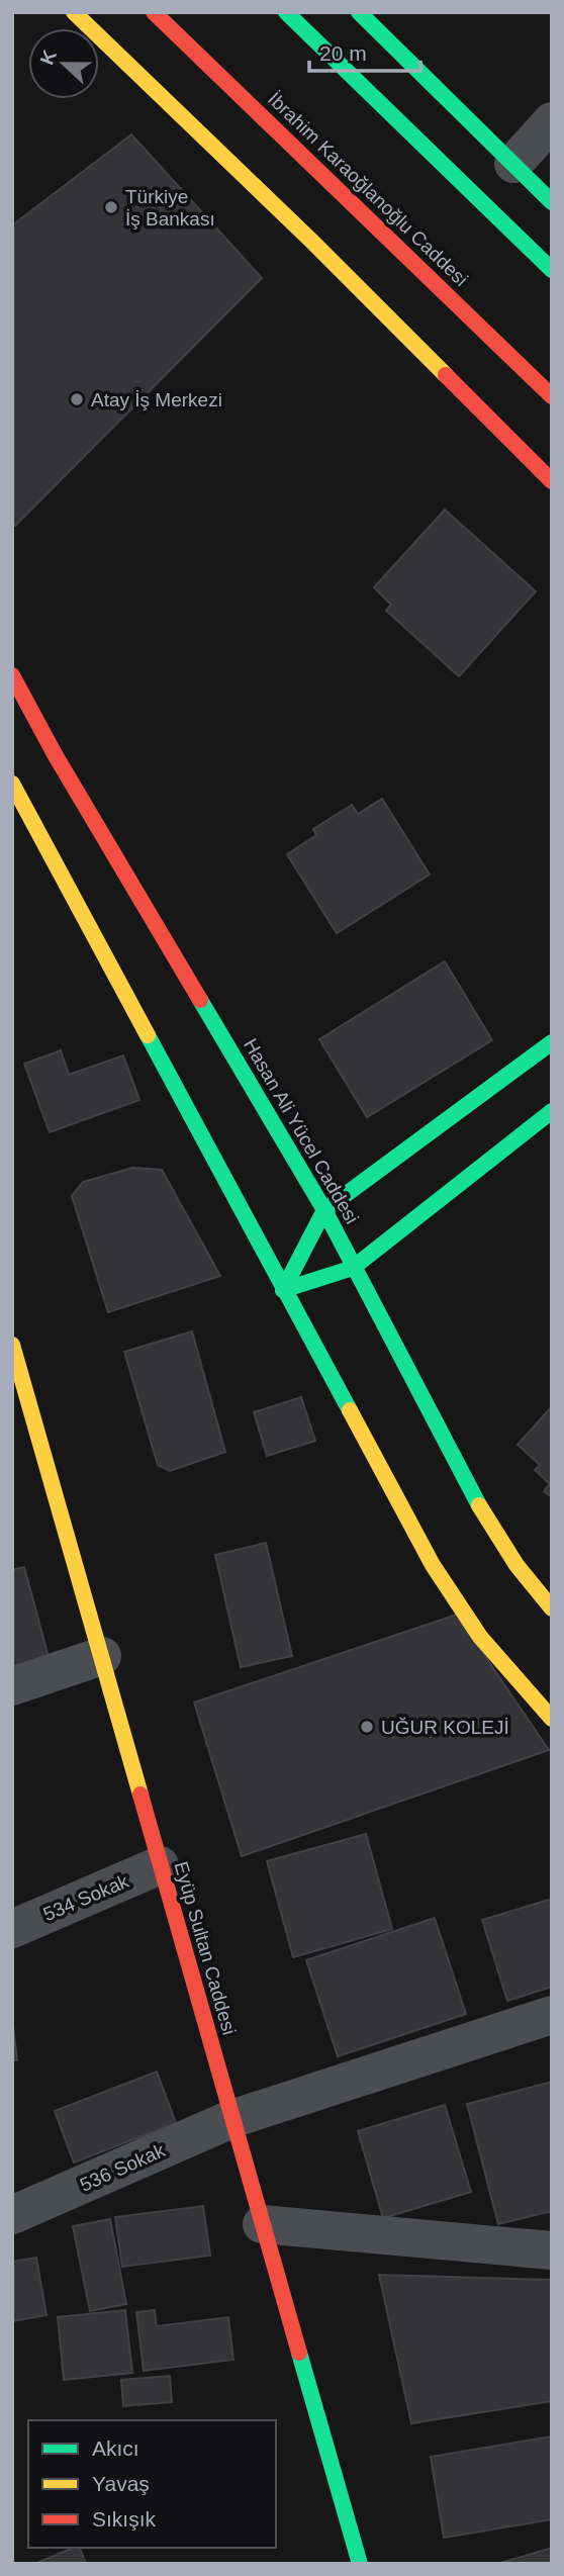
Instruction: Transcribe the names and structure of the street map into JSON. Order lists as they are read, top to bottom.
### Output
{
  "streets": {
    "main road": ["İbrahim Karaoğlanoğlu Caddesi", "Hasan Ali Yücel Caddesi", "Eyüp Sultan Caddesi"],
    "street": ["534 Sokak", "536 Sokak"]
  },
  "crossings": [
    ["534 Sokak", "Eyüp Sultan Caddesi"],
    ["Eyüp Sultan Caddesi", "536 Sokak"]
  ],
  "places": ["Türkiye İş Bankası", "Atay İş Merkezi", "UĞUR KOLEJİ"],
  "legend": ["Akıcı", "Yavaş", "Sıkışık"],
  "scale_bar": "20 m",
  "north": "left"
}
